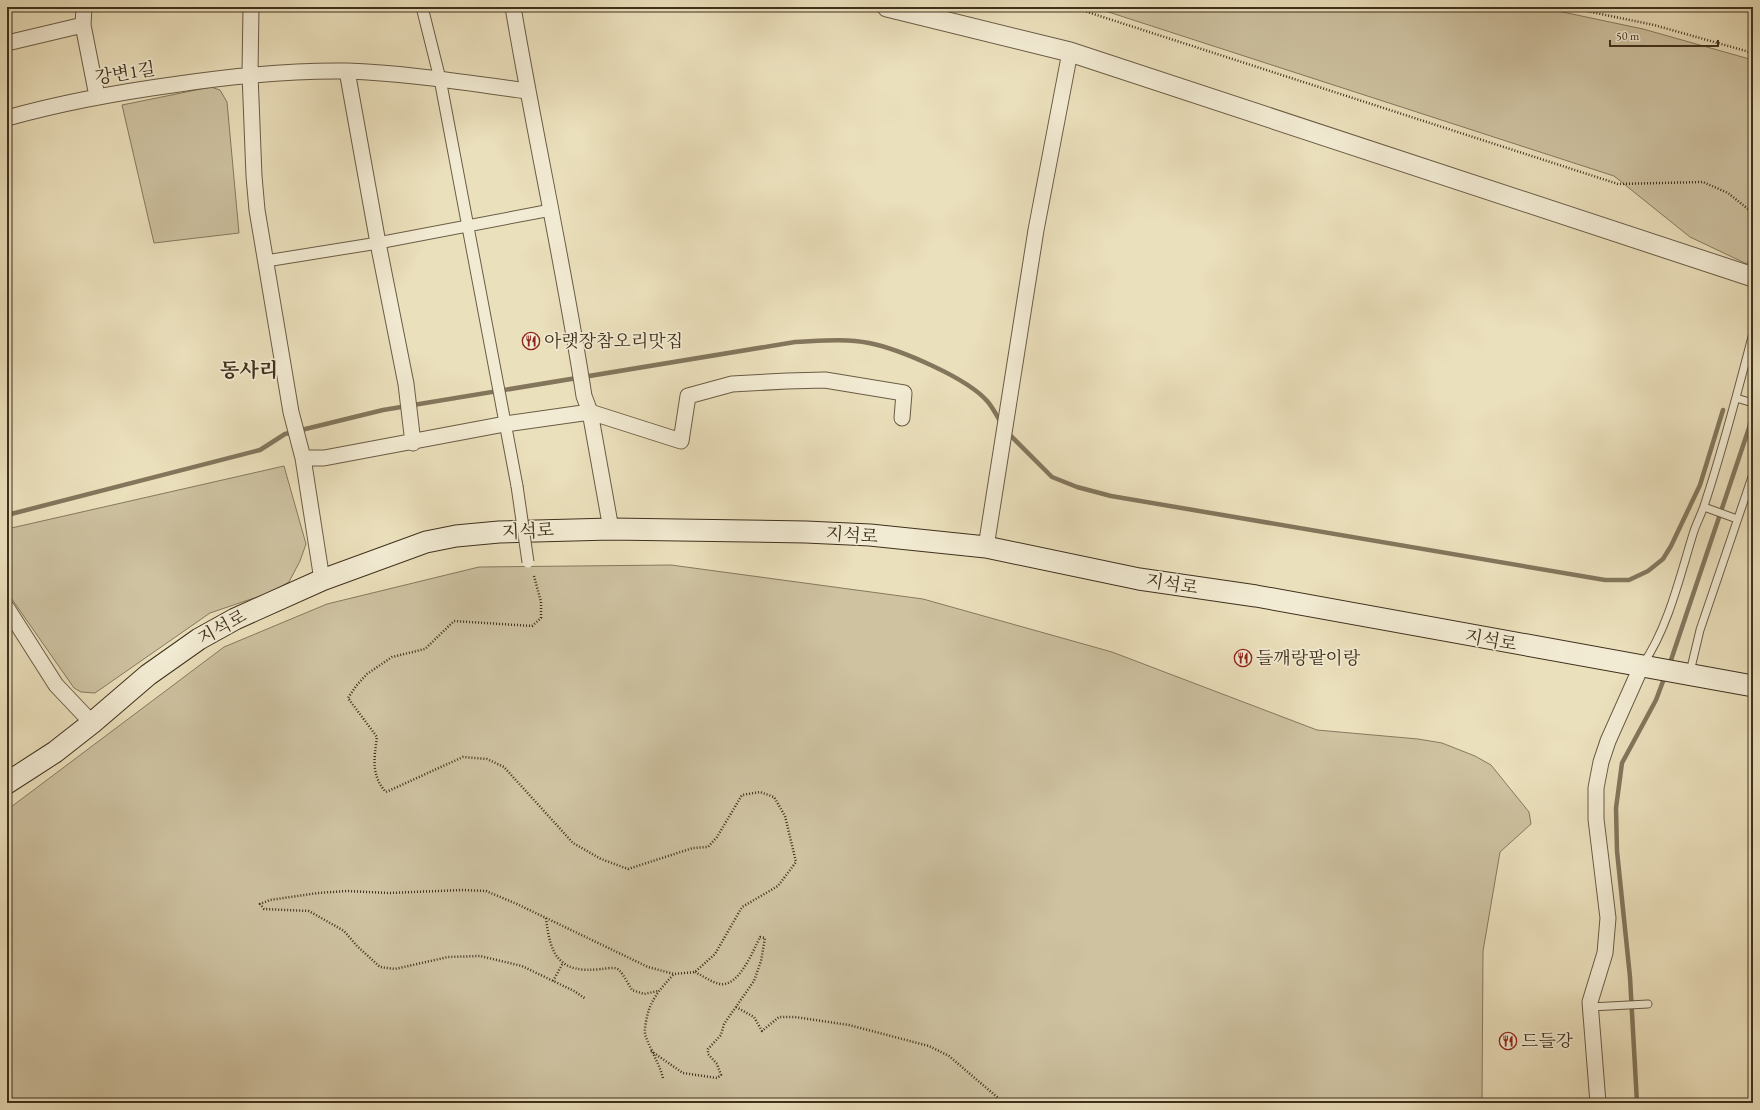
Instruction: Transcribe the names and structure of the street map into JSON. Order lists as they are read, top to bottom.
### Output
{
  "streets": {
    "main road": ["지석로"],
    "street": ["강변1길"]
  },
  "districts": ["동사리"],
  "places": {
    "restaurant": ["아랫장참오리맛집", "들깨랑팥이랑", "드들강"]
  },
  "scale_bar": "50 m"
}
